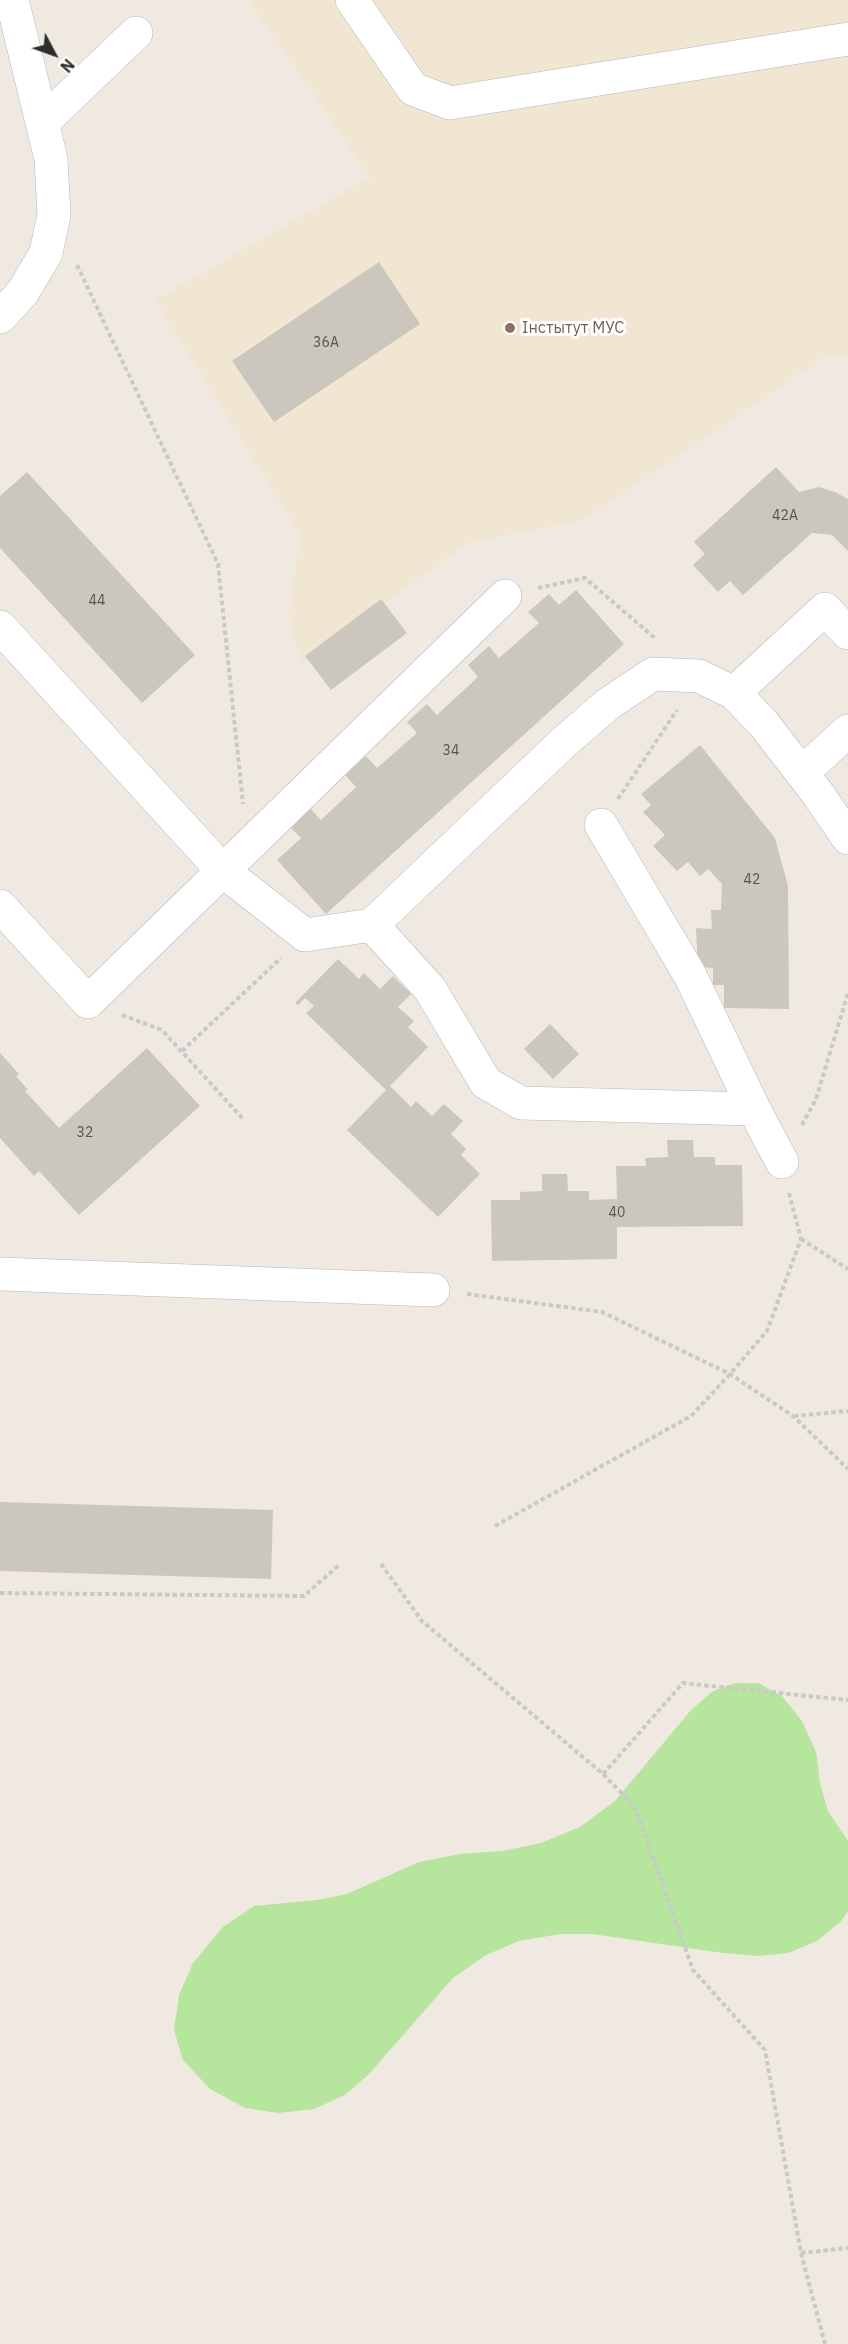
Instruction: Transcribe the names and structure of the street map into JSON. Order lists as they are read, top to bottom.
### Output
{
  "places": ["Інстытут МУС"],
  "house_numbers": [
    "36А",
    "42А",
    "44",
    "34",
    "42",
    "32",
    "40"
  ],
  "north": "bottom right"
}
